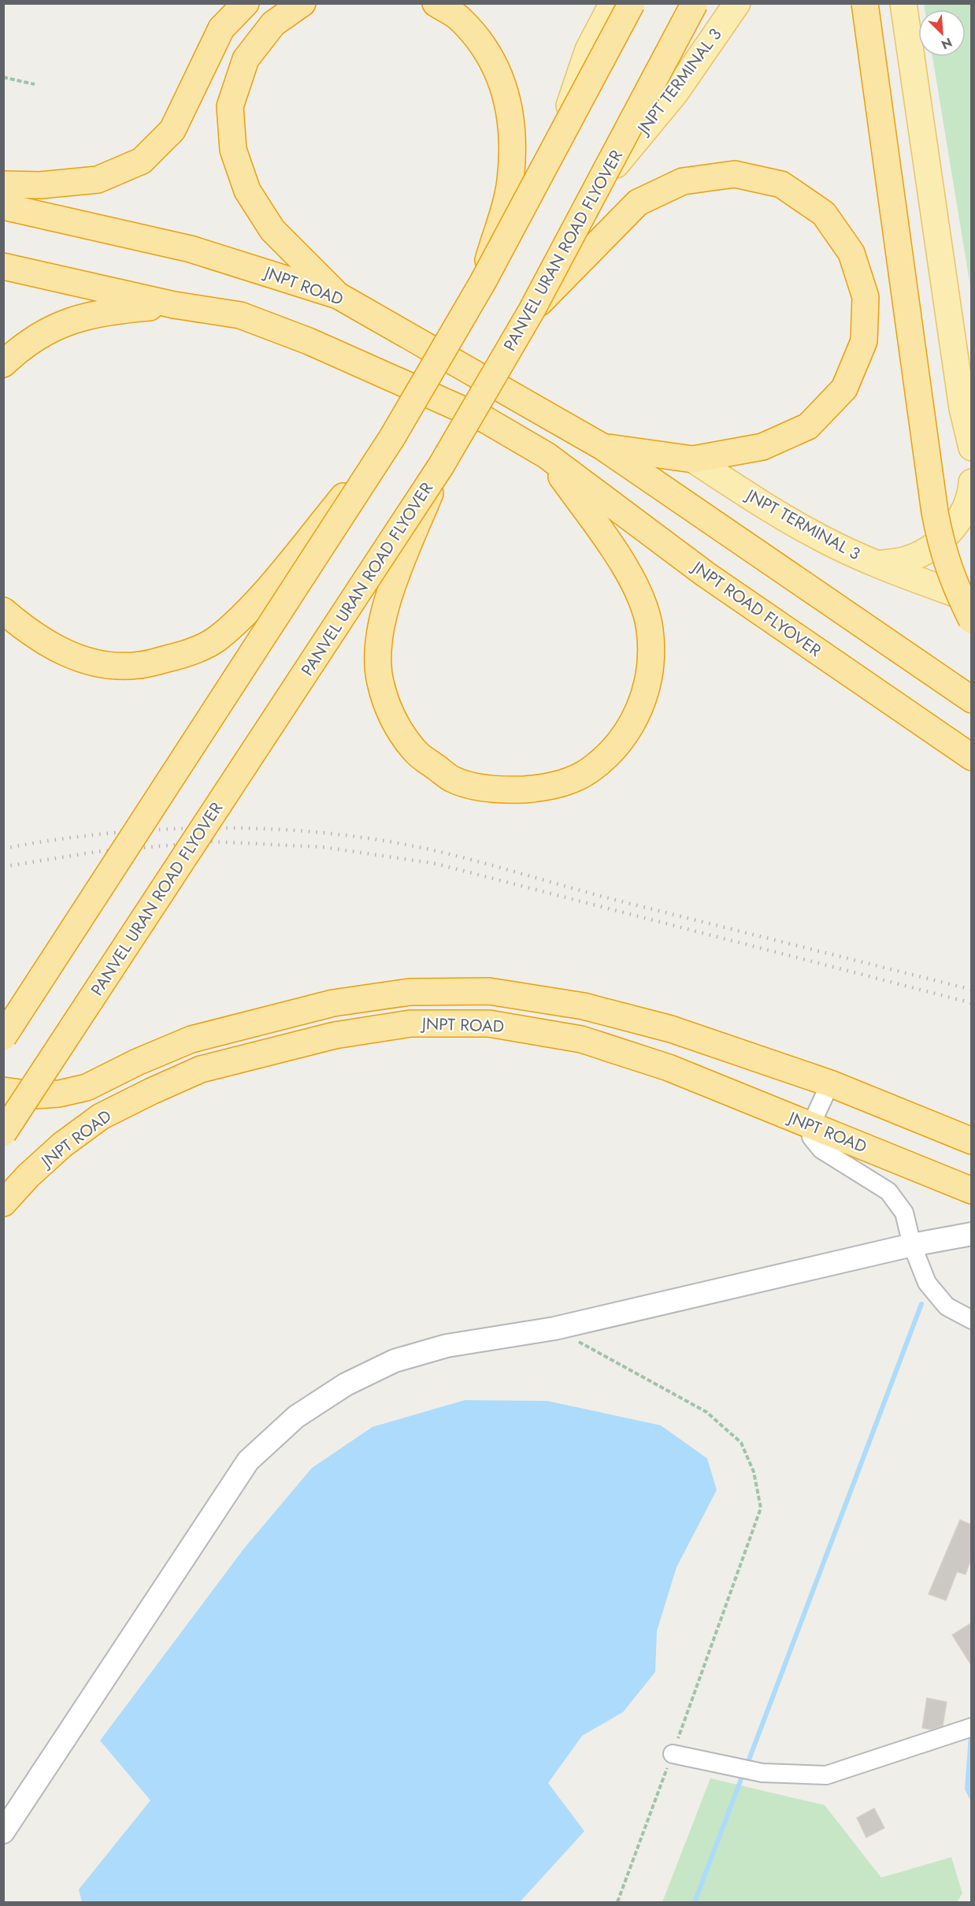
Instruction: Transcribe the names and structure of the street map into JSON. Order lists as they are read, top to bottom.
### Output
{
  "streets": {
    "highway": ["PANVEL URAN ROAD FLYOVER", "JNPT ROAD", "JNPT ROAD FLYOVER"],
    "main road": ["JNPT TERMINAL 3"]
  },
  "crossings": [
    ["JNPT TERMINAL 3", "PANVEL URAN ROAD FLYOVER"]
  ],
  "north": "bottom right"
}
